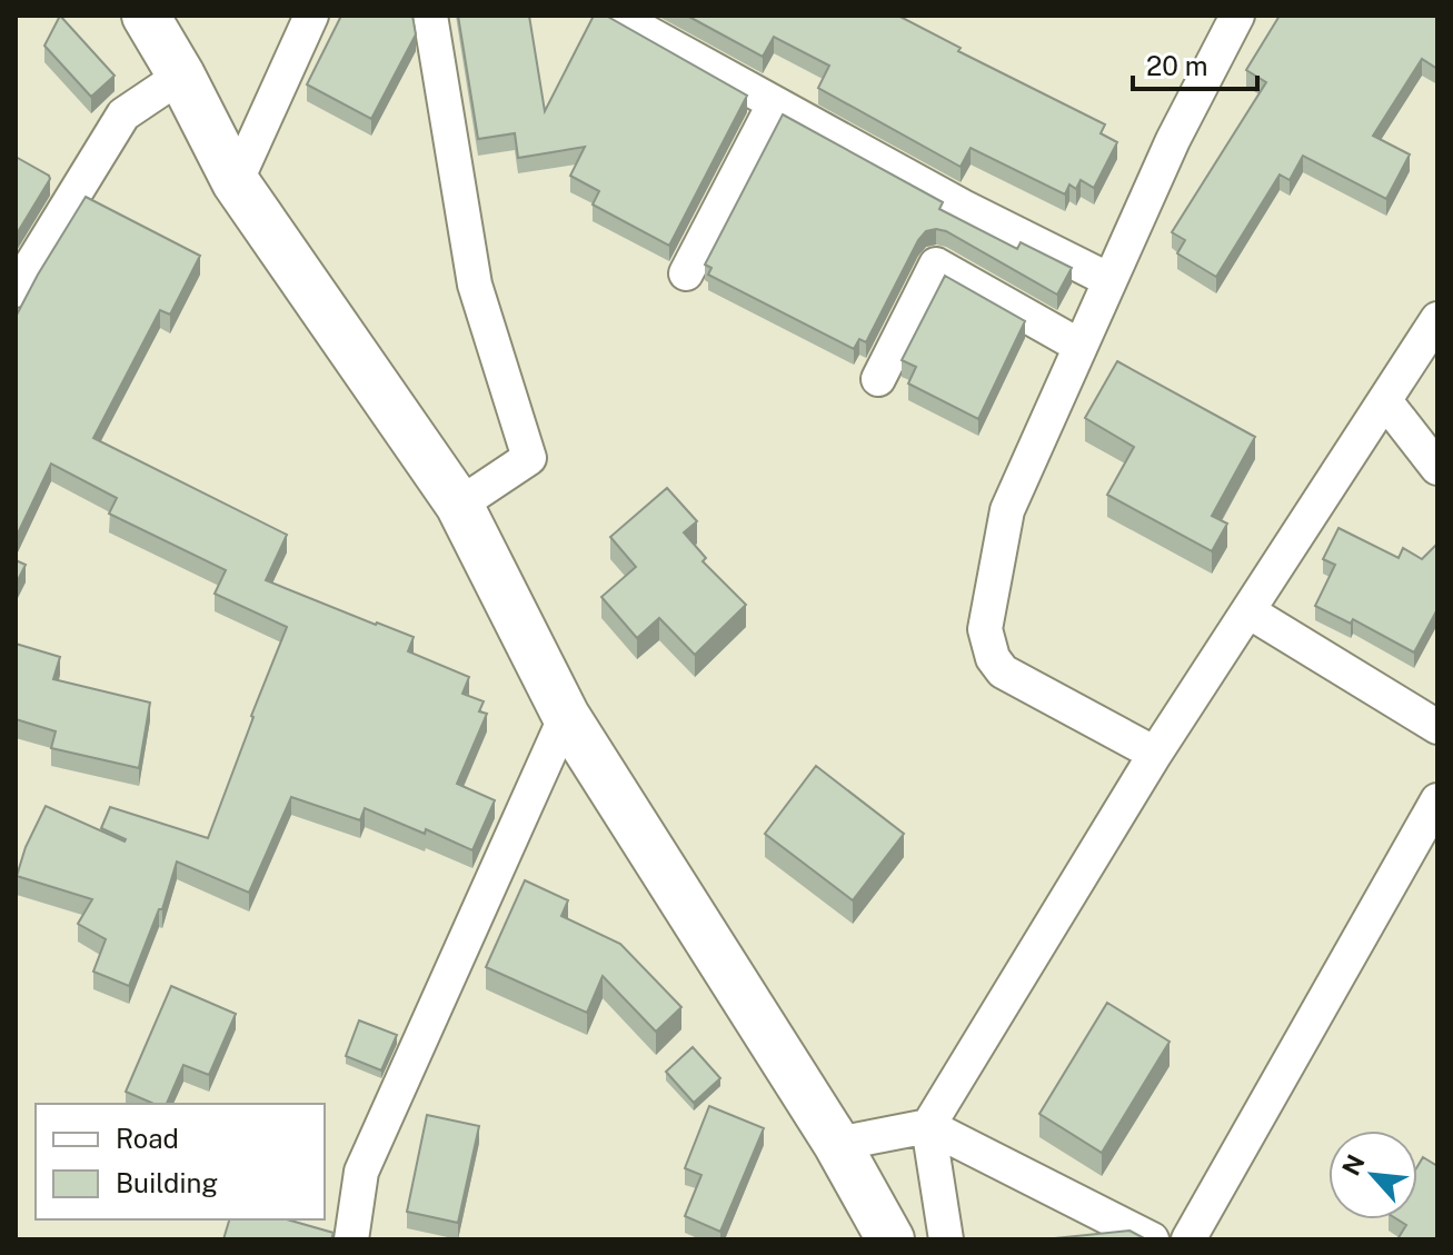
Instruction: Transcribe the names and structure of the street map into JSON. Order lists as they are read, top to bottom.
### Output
{
  "legend": ["Road", "Building"],
  "scale_bar": "20 m",
  "north": "top left"
}
